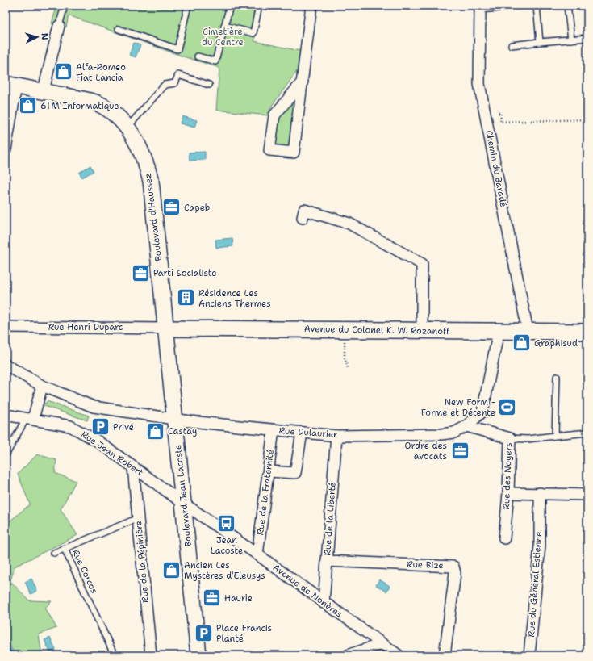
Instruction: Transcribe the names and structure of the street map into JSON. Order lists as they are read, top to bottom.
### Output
{
  "streets": {
    "main road": ["Boulevard d'Haussez", "Avenue du Colonel K. W. Rozanoff", "Boulevard Jean Lacoste"],
    "street": [
      "Chemin du Baradé",
      "Rue Henri Duparc",
      "Rue Dulaurier",
      "Rue Jean Robert",
      "Rue des Noyers",
      "Rue de la Fraternité",
      "Rue de la Liberté",
      "Rue de la Pépinière",
      "Rue Bize",
      "Rue du Général Estienne",
      "Avenue de Nonères"
    ],
    "lane": ["Rue Corcos"]
  },
  "crossings": [
    ["Chemin du Baradé", "Avenue du Colonel K. W. Rozanoff"],
    ["Boulevard d'Haussez", "Rue Henri Duparc"],
    ["Boulevard d'Haussez", "Avenue du Colonel K. W. Rozanoff"],
    ["Boulevard d'Haussez", "Boulevard Jean Lacoste"],
    ["Rue Henri Duparc", "Avenue du Colonel K. W. Rozanoff"],
    ["Rue Henri Duparc", "Boulevard Jean Lacoste"],
    ["Avenue du Colonel K. W. Rozanoff", "Rue Dulaurier"],
    ["Avenue du Colonel K. W. Rozanoff", "Boulevard Jean Lacoste"],
    ["Rue Dulaurier", "Rue des Noyers"],
    ["Rue Dulaurier", "Rue de la Fraternité"],
    ["Rue Dulaurier", "Boulevard Jean Lacoste"],
    ["Rue Dulaurier", "Rue de la Liberté"],
    ["Rue Jean Robert", "Boulevard Jean Lacoste"],
    ["Rue Jean Robert", "Rue de la Pépinière"],
    ["Rue Jean Robert", "Avenue de Nonères"],
    ["Rue de la Fraternité", "Avenue de Nonères"],
    ["Boulevard Jean Lacoste", "Avenue de Nonères"],
    ["Rue de la Liberté", "Rue Bize"],
    ["Rue de la Liberté", "Avenue de Nonères"],
    ["Rue de la Pépinière", "Rue Corcos"]
  ],
  "parks": ["Cimetière du Centre"],
  "places": {
    "shop": [
      "Alfa-Romeo Fiat Lancia",
      "6TM Informatique",
      "Graphisud",
      "Castay",
      "Ancien Les Mystères d'Eleusys"
    ],
    "office": [
      "Capeb",
      "Parti Socialiste",
      "Ordre des avocats",
      "Haurie"
    ],
    "building": ["Résidence Les Anciens Thermes"],
    "sports": ["New Form - Forme et Détente"],
    "parking": ["Privé", "Place Francis Planté"],
    "bus stop": ["Jean Lacoste"]
  },
  "north": "right"
}
